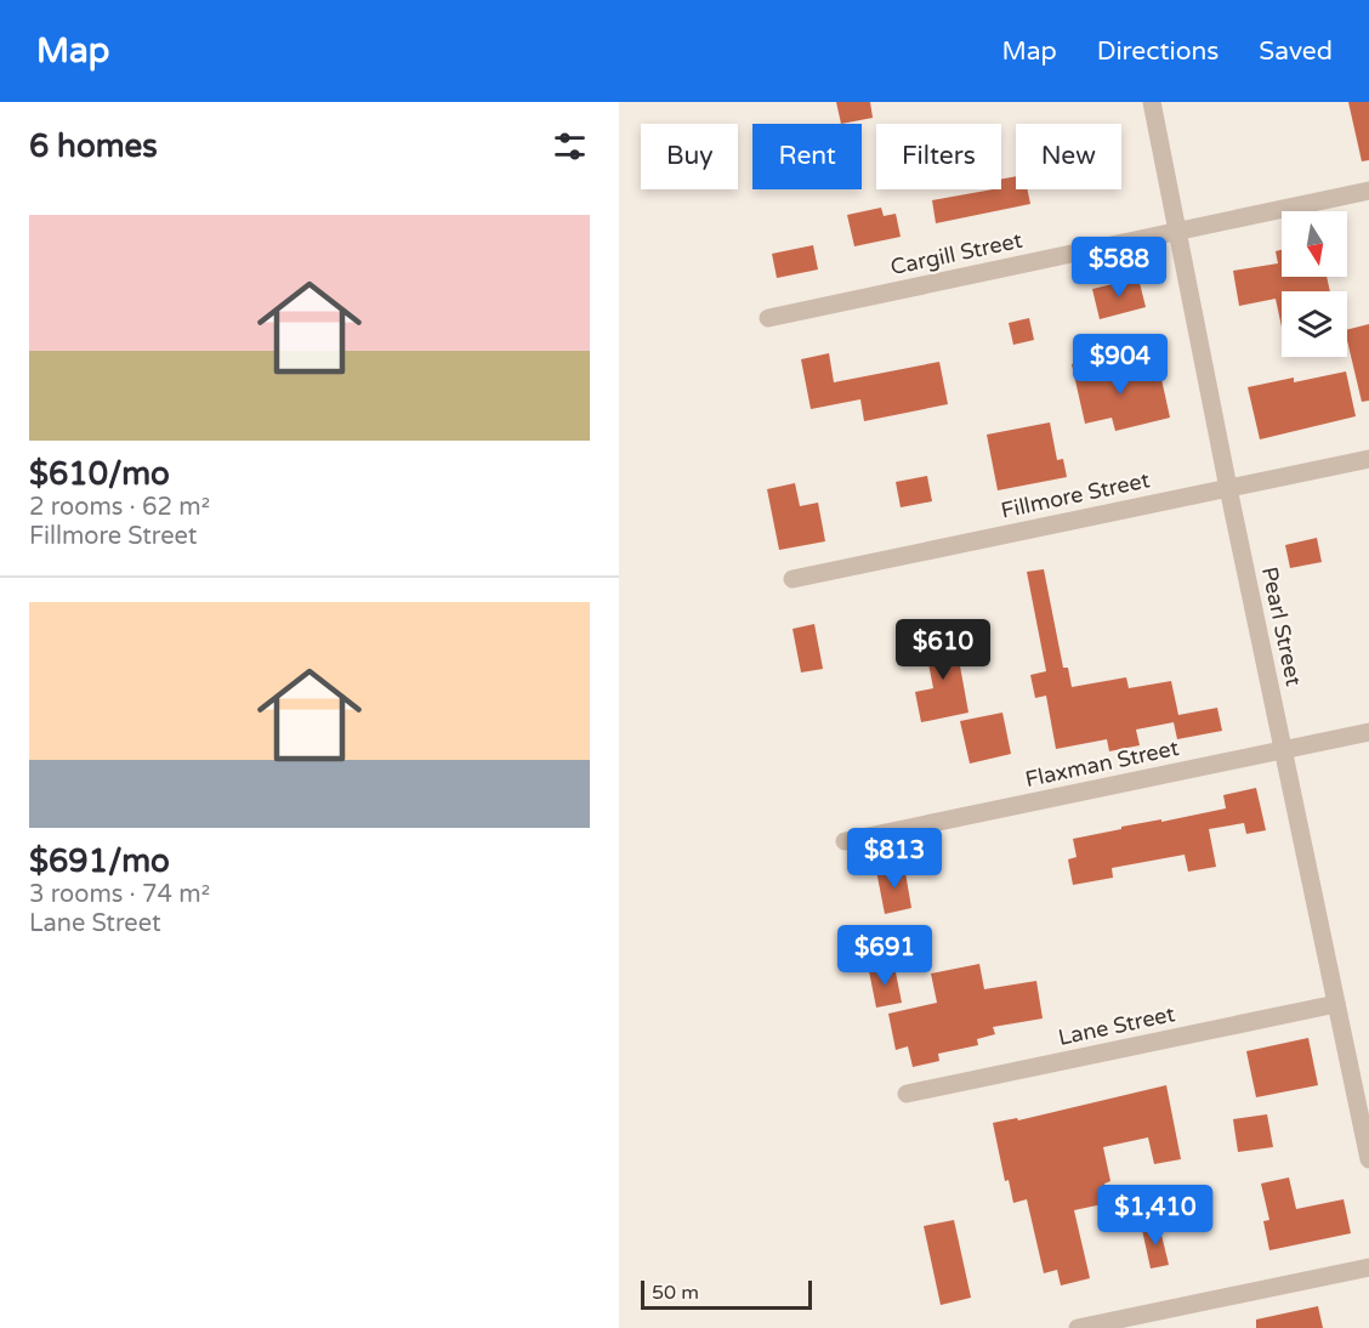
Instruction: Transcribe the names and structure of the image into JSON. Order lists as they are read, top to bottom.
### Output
{
  "streets": {
    "street": [
      "Cargill Street",
      "Fillmore Street",
      "Pearl Street",
      "Flaxman Street",
      "Lane Street"
    ]
  },
  "crossings": [
    ["Cargill Street", "Pearl Street"],
    ["Fillmore Street", "Pearl Street"],
    ["Pearl Street", "Flaxman Street"],
    ["Pearl Street", "Lane Street"]
  ],
  "scale_bar": "50 m",
  "north": "bottom",
  "page": {
    "header": "Map",
    "nav": ["Map", "Directions", "Saved"],
    "heading": "6 homes",
    "chip": [
      "Buy",
      "Rent",
      "Filters",
      "New"
    ],
    "list": [
      {
        "name": "$610/mo",
        "note": "2 rooms · 62 m² · Fillmore Street"
      },
      {
        "name": "$691/mo",
        "note": "3 rooms · 74 m² · Lane Street"
      }
    ],
    "price": [
      "$588",
      "$904",
      "$610",
      "$813",
      "$691",
      "$1,410"
    ],
    "scale": "50 m"
  }
}
